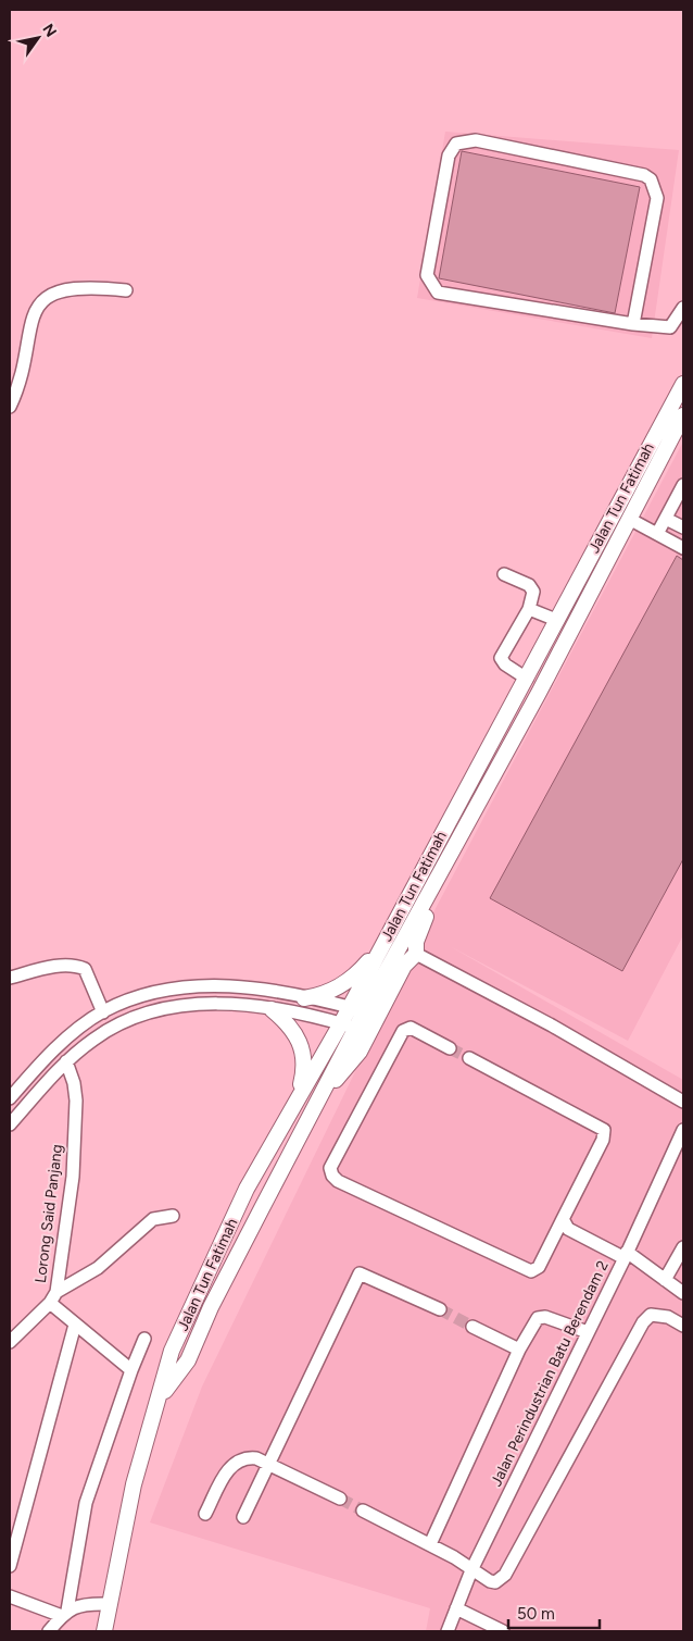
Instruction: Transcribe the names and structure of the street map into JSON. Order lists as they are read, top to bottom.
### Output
{
  "streets": {
    "main road": ["Jalan Tun Fatimah"],
    "street": ["Lorong Said Panjang", "Jalan Perindustrian Batu Berendam 2"]
  },
  "scale_bar": "50 m",
  "north": "top right"
}
